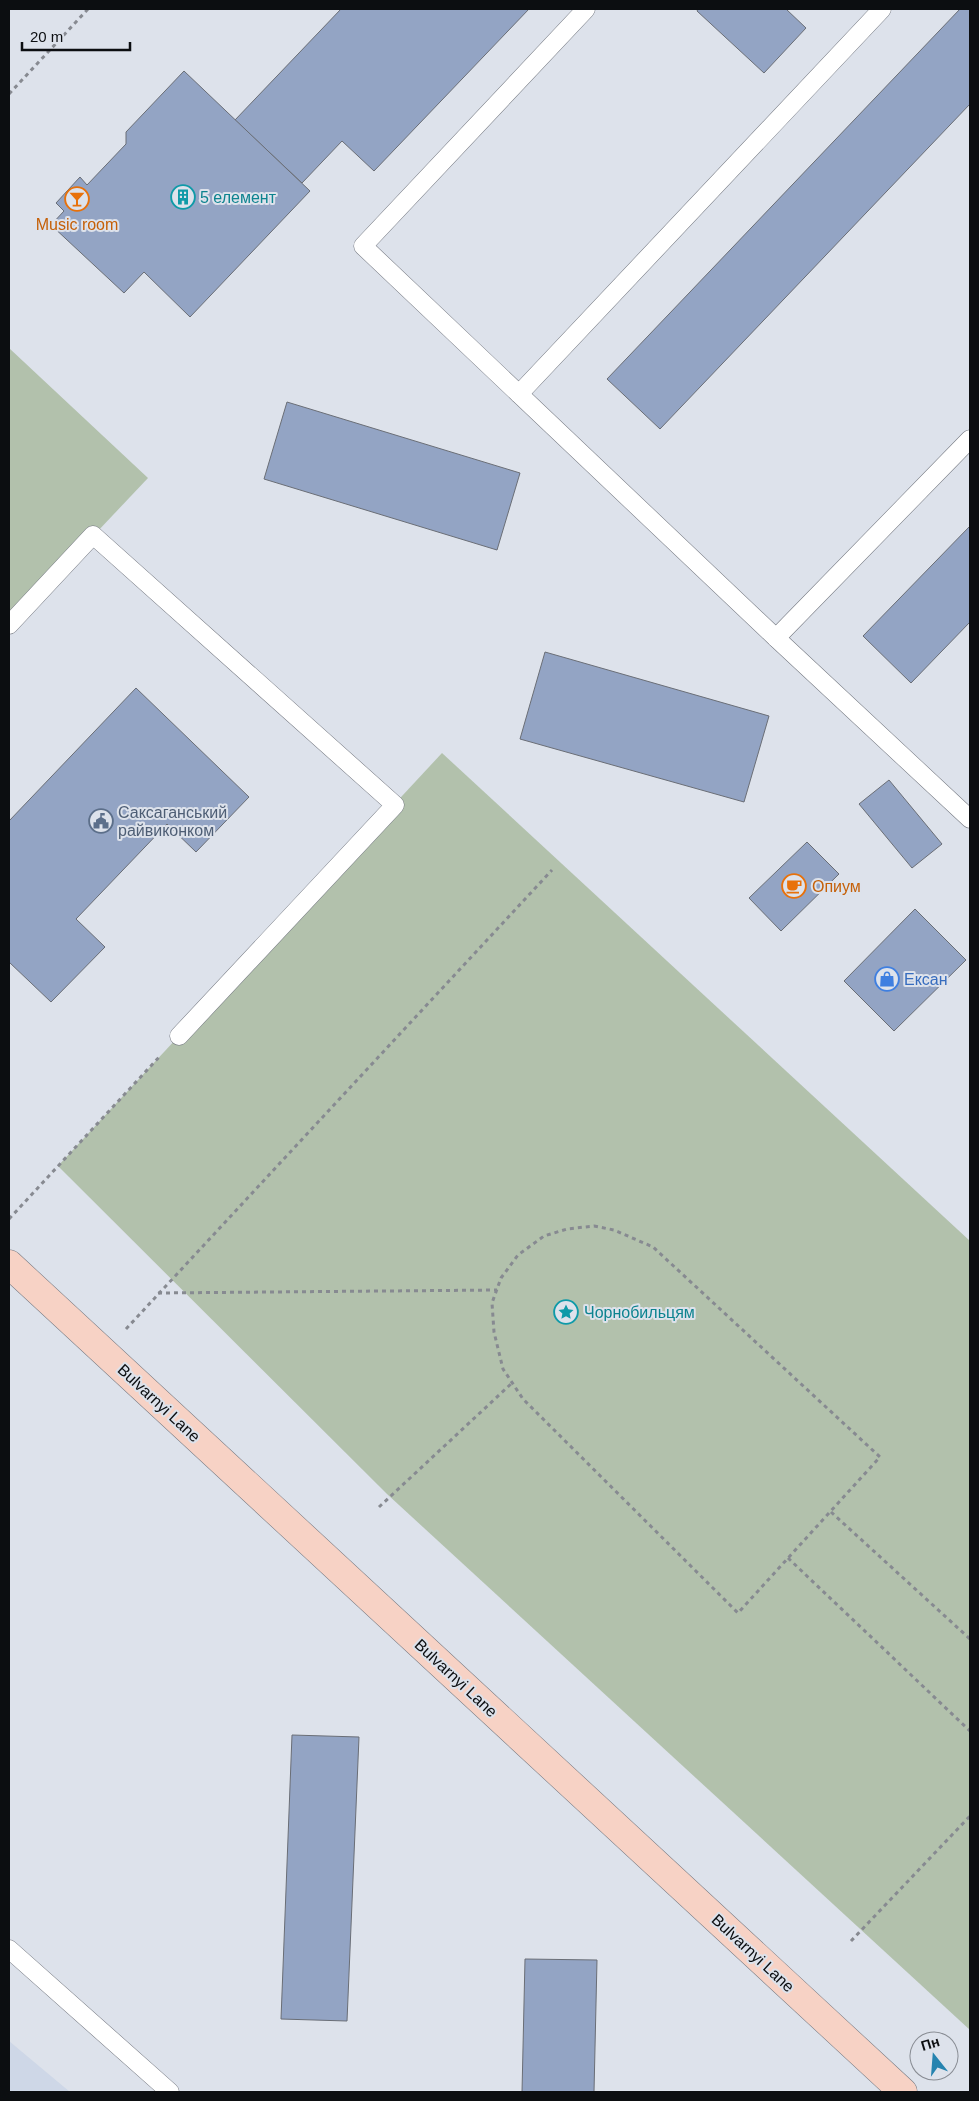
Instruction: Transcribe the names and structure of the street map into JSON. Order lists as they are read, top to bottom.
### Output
{
  "streets": {
    "street": ["Bulvarnyi Lane"]
  },
  "places": {
    "building": ["5 елемент"],
    "bar": ["Music room"],
    "public building": ["Саксаганський райвиконком"],
    "cafe": ["Опиум"],
    "shop": ["Ексан"],
    "place": ["Чорнобильцям"]
  },
  "scale_bar": "20 m",
  "north": "top"
}
